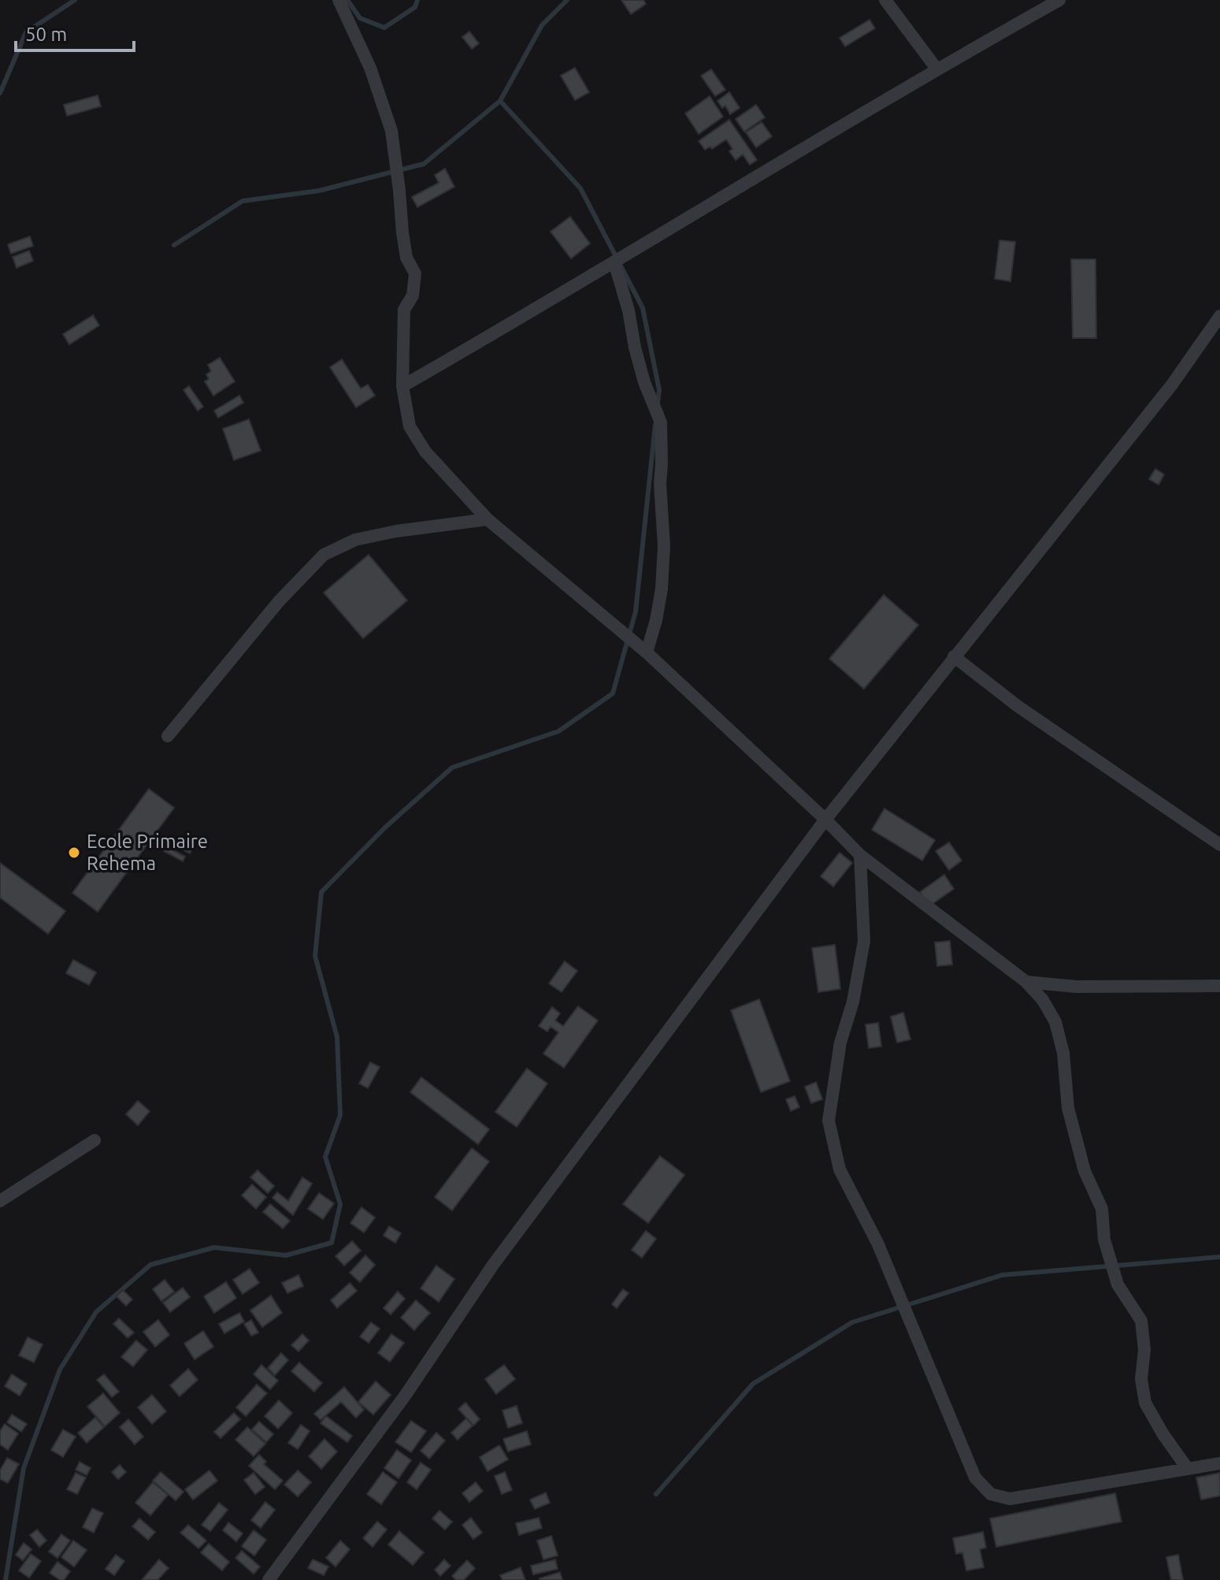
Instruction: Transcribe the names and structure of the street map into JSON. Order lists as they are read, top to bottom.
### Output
{
  "places": ["Ecole Primaire Rehema"],
  "scale_bar": "50 m"
}
